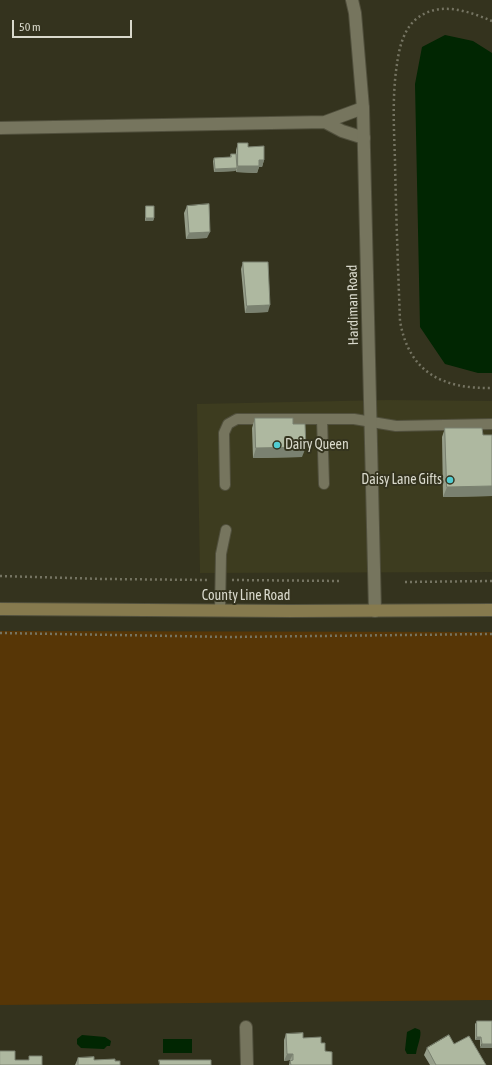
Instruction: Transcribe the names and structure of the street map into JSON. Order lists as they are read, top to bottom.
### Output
{
  "streets": {
    "main road": ["County Line Road"],
    "street": ["Hardiman Road"]
  },
  "crossings": [
    ["Hardiman Road", "County Line Road"]
  ],
  "places": ["Dairy Queen", "Daisy Lane Gifts"],
  "scale_bar": "50 m"
}
